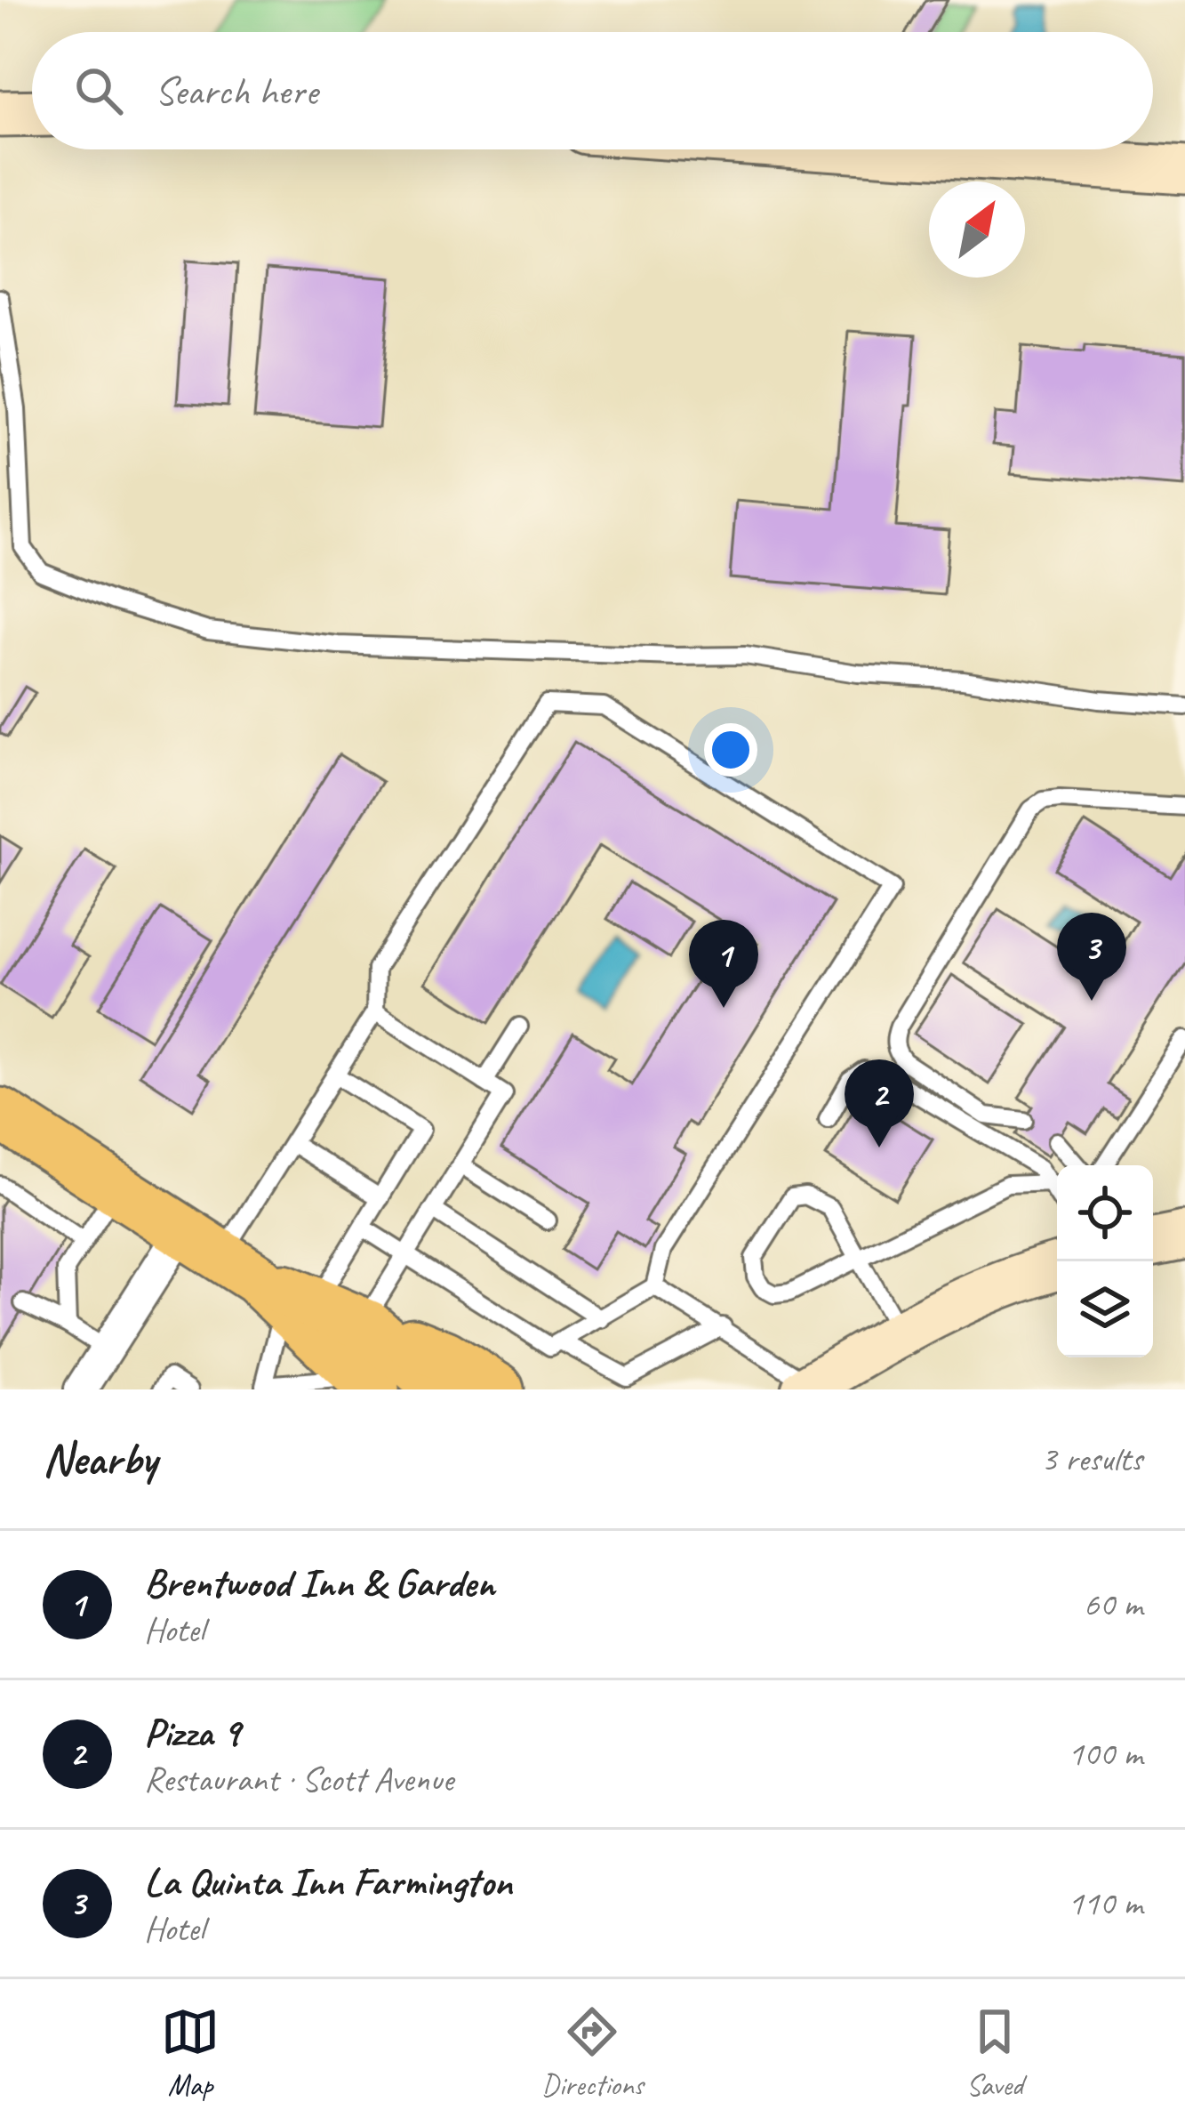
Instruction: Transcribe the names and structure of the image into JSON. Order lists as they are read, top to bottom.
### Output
{
  "north": "top right",
  "page": {
    "search": "Search here",
    "pins": ["3", "1", "2"],
    "heading": ["Nearby", "3 results"],
    "list": [
      {
        "mark": "1",
        "name": "Brentwood Inn & Garden",
        "note": "Hotel",
        "value": "60 m"
      },
      {
        "mark": "2",
        "name": "Pizza 9",
        "note": "Restaurant · Scott Avenue",
        "value": "100 m"
      },
      {
        "mark": "3",
        "name": "La Quinta Inn Farmington",
        "note": "Hotel",
        "value": "110 m"
      }
    ],
    "nav": ["Map", "Directions", "Saved"]
  }
}
